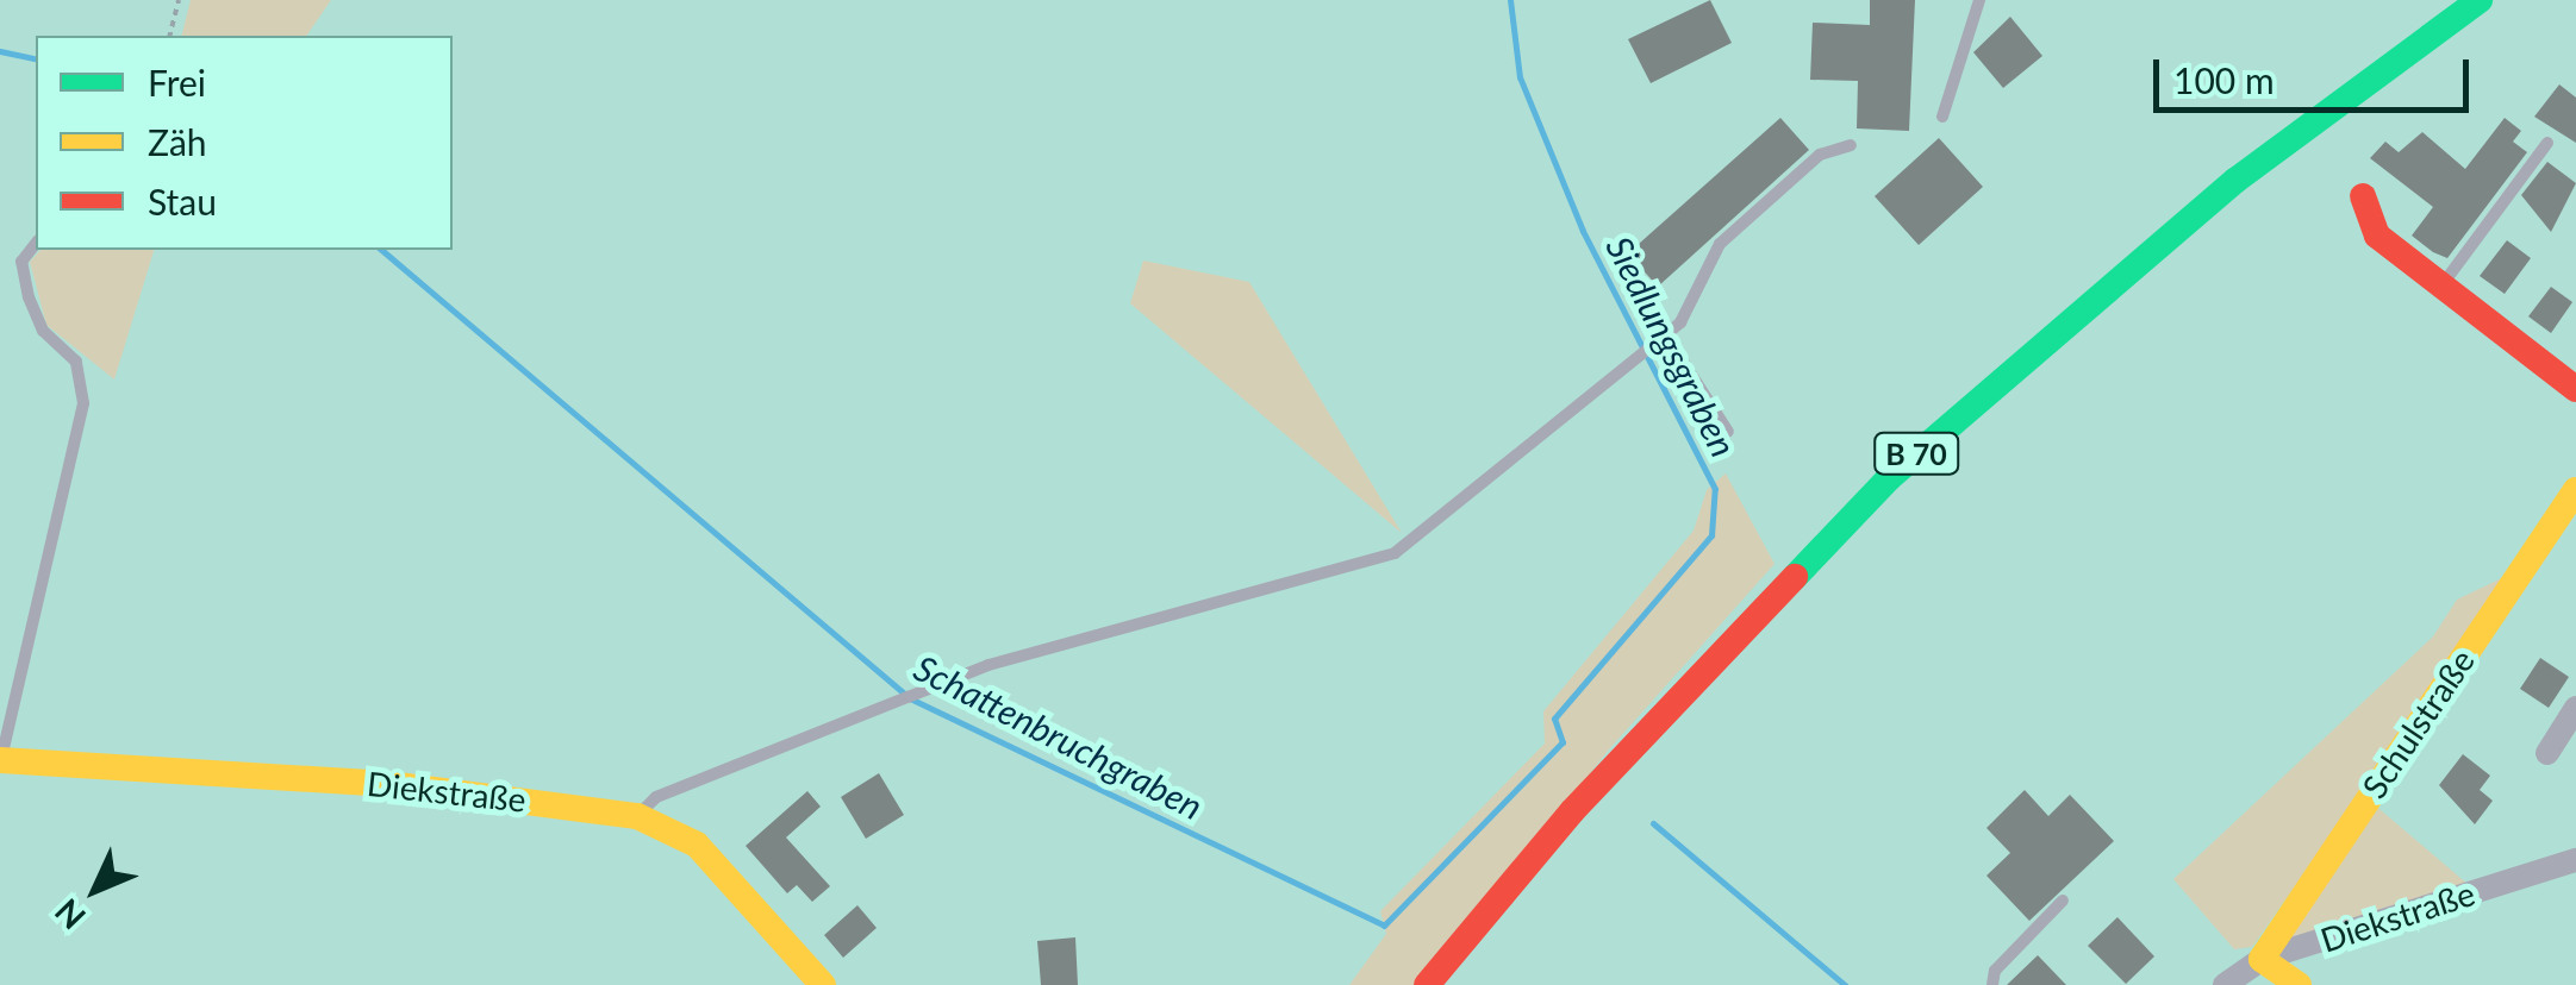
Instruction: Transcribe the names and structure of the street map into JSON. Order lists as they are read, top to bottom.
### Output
{
  "streets": {
    "street": ["B 70", "Schulstraße", "Diekstraße"]
  },
  "crossings": [
    ["Schulstraße", "Diekstraße"]
  ],
  "water": ["Siedlungsgraben", "Schattenbruchgraben"],
  "legend": ["Frei", "Zäh", "Stau"],
  "scale_bar": "100 m",
  "north": "bottom left"
}
